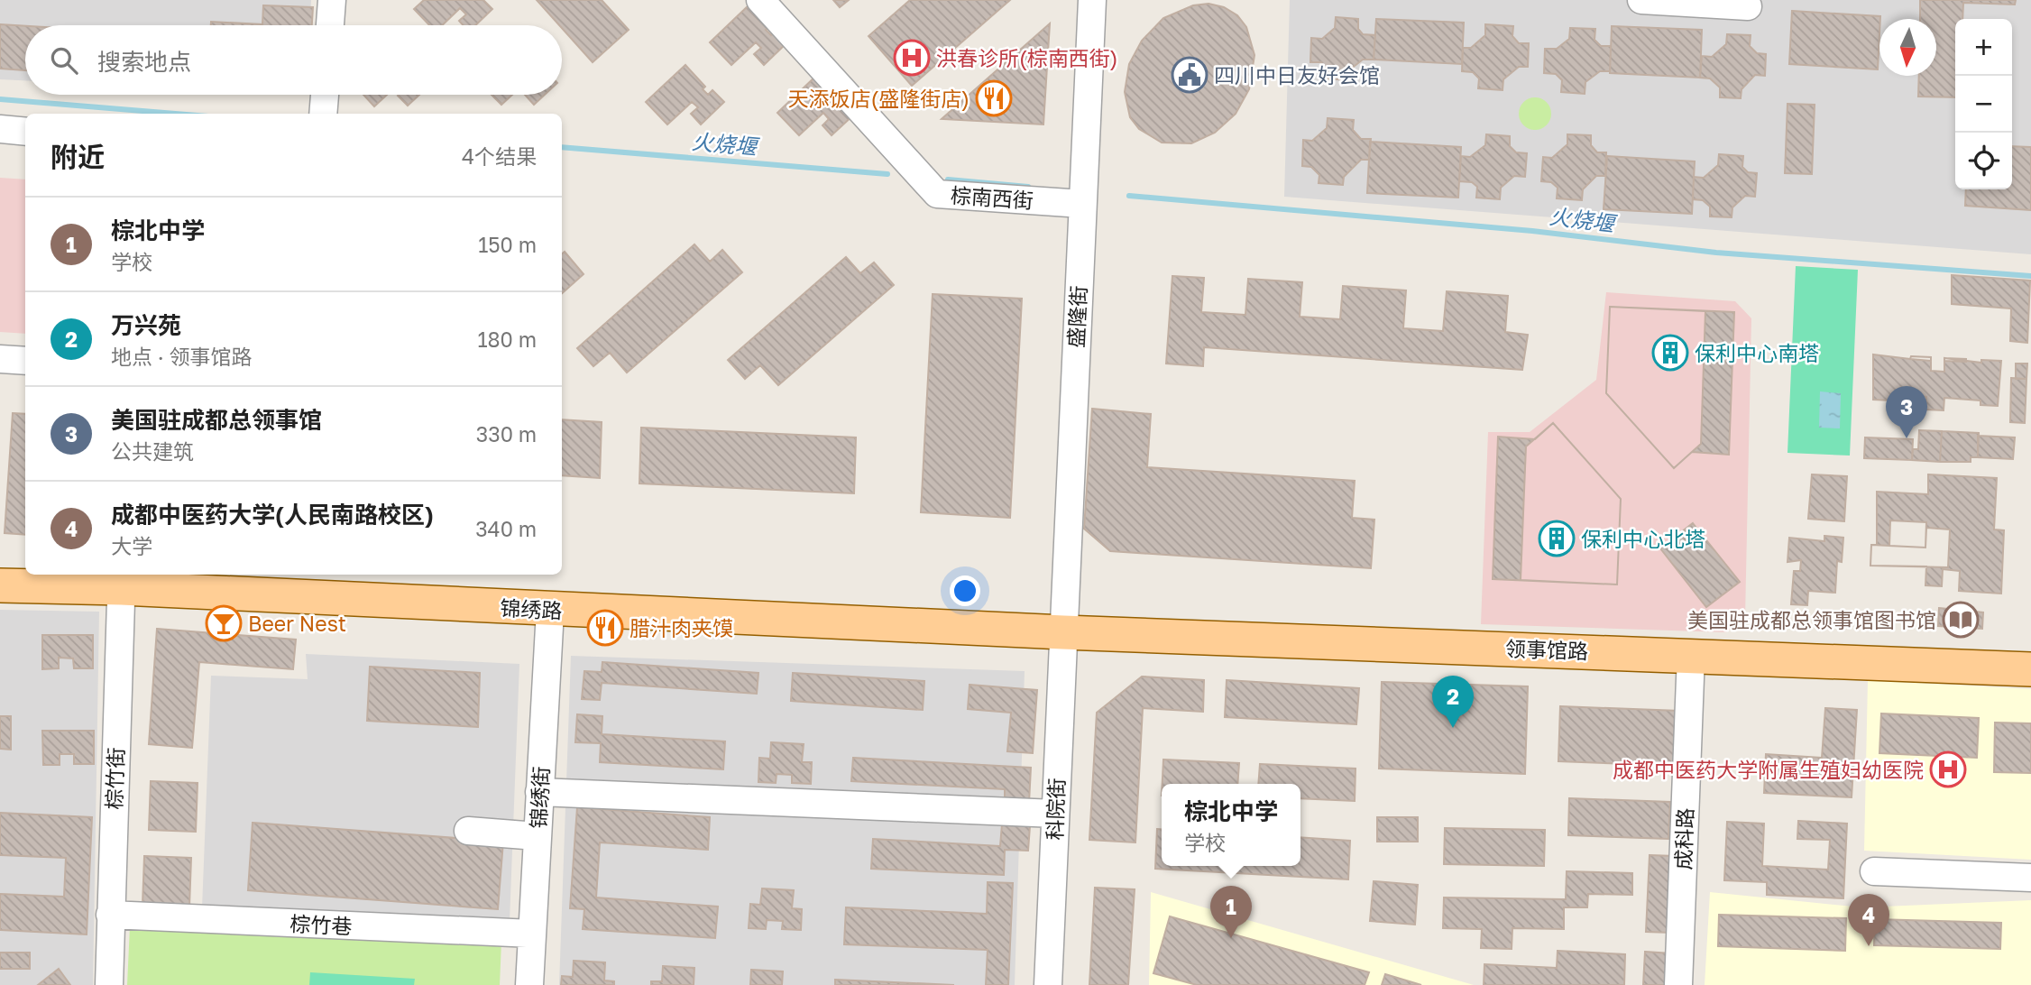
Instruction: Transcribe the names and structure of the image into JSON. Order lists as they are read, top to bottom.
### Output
{
  "streets": {
    "main road": ["锦绣路", "领事馆路"],
    "street": [
      "棕南西街",
      "盛隆街",
      "棕竹街",
      "锦绣街",
      "科院街",
      "成科路",
      "棕竹巷"
    ]
  },
  "crossings": [
    ["棕南西街", "盛隆街"],
    ["盛隆街", "锦绣路"],
    ["盛隆街", "领事馆路"],
    ["盛隆街", "科院街"],
    ["锦绣路", "领事馆路"],
    ["锦绣路", "棕竹街"],
    ["锦绣路", "锦绣街"],
    ["锦绣路", "科院街"],
    ["领事馆路", "科院街"],
    ["领事馆路", "成科路"],
    ["棕竹街", "棕竹巷"],
    ["锦绣街", "棕竹巷"]
  ],
  "water": ["火烧堰"],
  "places": {
    "hospital": ["洪春诊所(棕南西街)", "成都中医药大学附属生殖妇幼医院"],
    "public building": ["四川中日友好会馆"],
    "restaurant": ["天添饭店(盛隆街店)", "腊汁肉夹馍"],
    "building": ["保利中心南塔", "保利中心北塔"],
    "library": ["美国驻成都总领事馆图书馆"],
    "bar": ["Beer Nest"]
  },
  "north": "bottom",
  "page": {
    "map_buttons": ["+", "−"],
    "search": "搜索地点",
    "heading": ["附近", "4个结果"],
    "list": [
      {
        "mark": "1",
        "name": "棕北中学",
        "note": "学校",
        "value": "150 m"
      },
      {
        "mark": "2",
        "name": "万兴苑",
        "note": "地点 · 领事馆路",
        "value": "180 m"
      },
      {
        "mark": "3",
        "name": "美国驻成都总领事馆",
        "note": "公共建筑",
        "value": "330 m"
      },
      {
        "mark": "4",
        "name": "成都中医药大学(人民南路校区)",
        "note": "大学",
        "value": "340 m"
      }
    ],
    "pins": [
      "3",
      "2",
      "1",
      "4"
    ],
    "popup": ["棕北中学", "学校"]
  }
}
